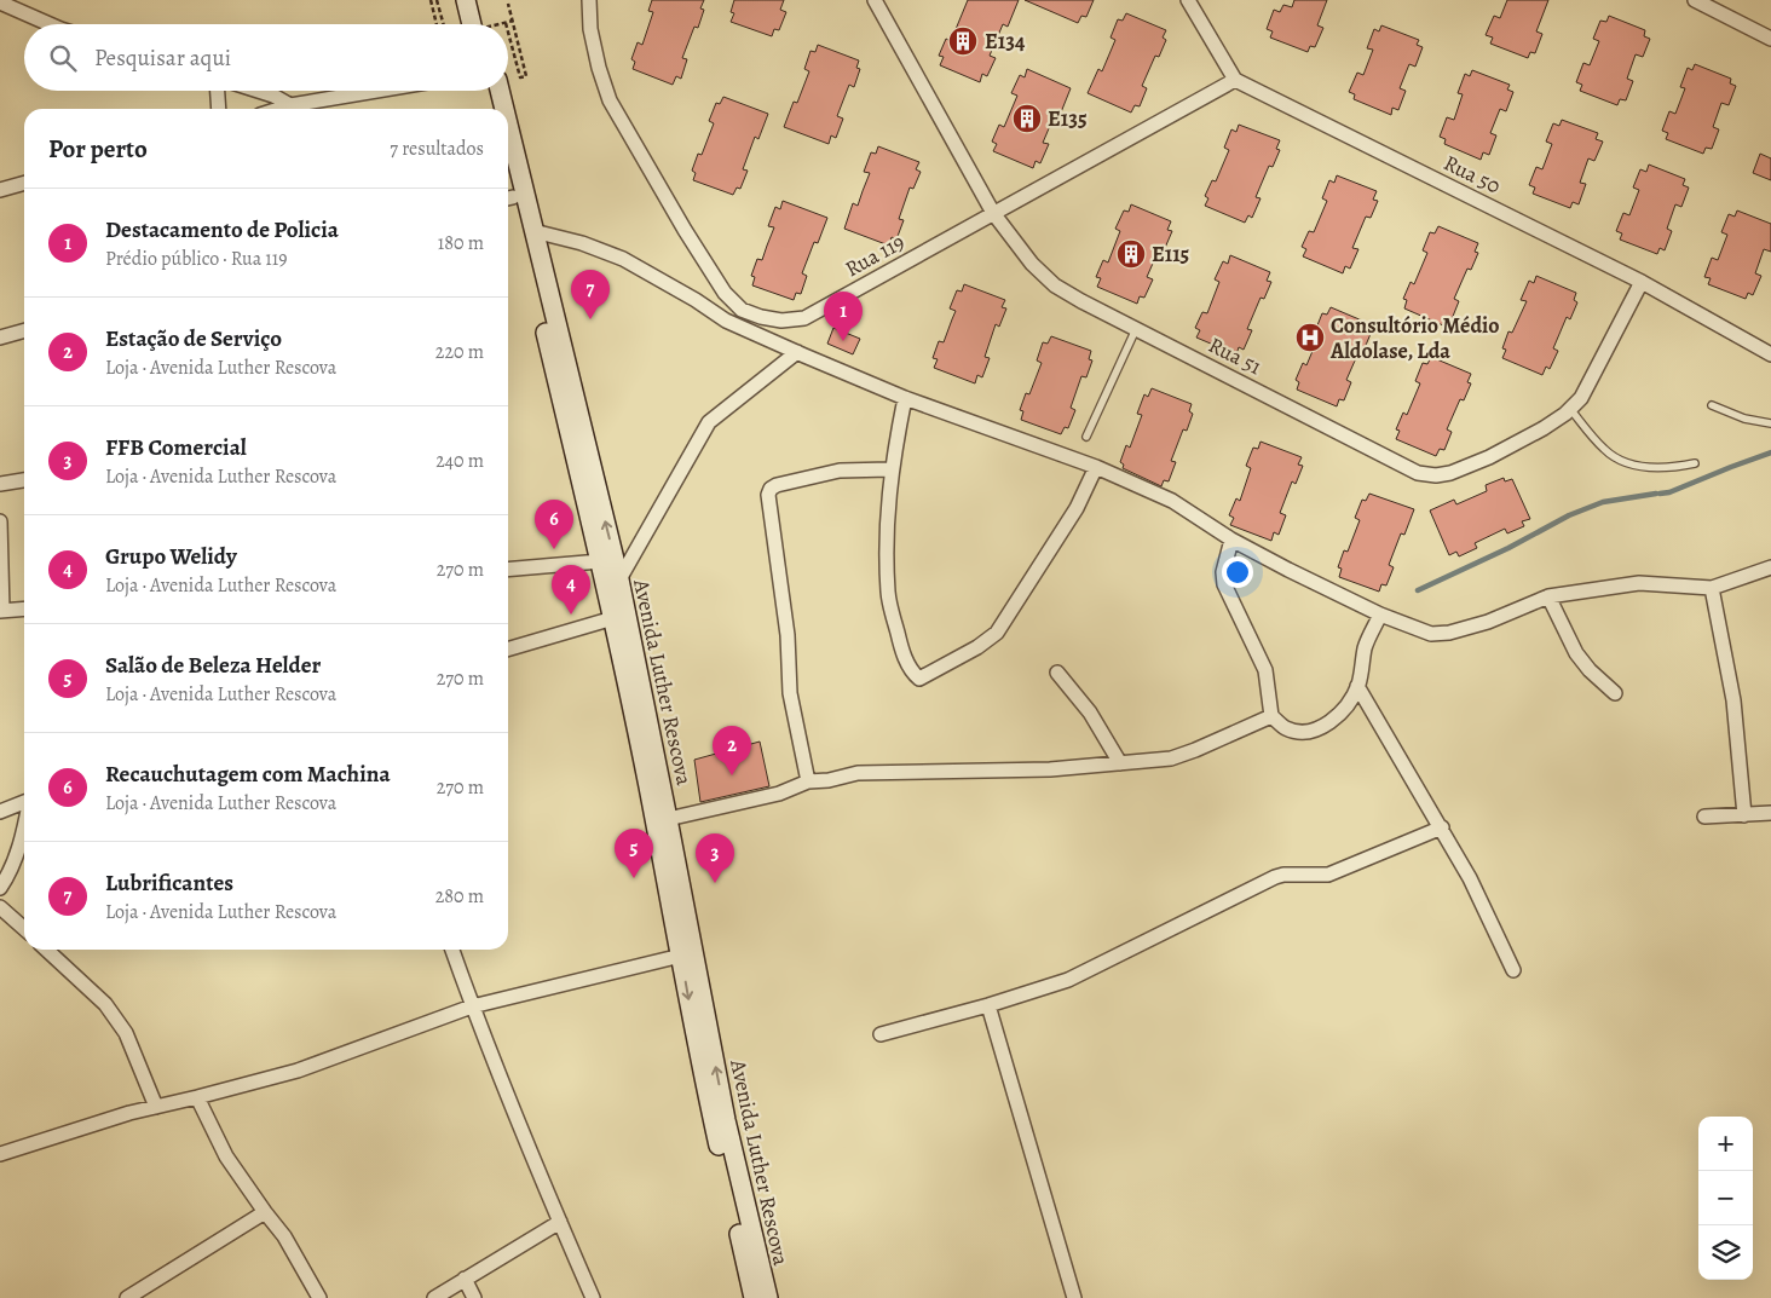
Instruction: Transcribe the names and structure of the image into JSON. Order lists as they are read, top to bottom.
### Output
{
  "streets": {
    "main road": ["Avenida Luther Rescova"],
    "street": ["Rua 50", "Rua 119", "Rua 51"]
  },
  "crossings": [
    ["Rua 50", "Rua 119"],
    ["Rua 50", "Rua 51"],
    ["Rua 119", "Rua 51"]
  ],
  "places": {
    "building": ["E134", "E135", "E115"],
    "hospital": ["Consultório Médio Aldolase, Lda"]
  },
  "page": {
    "search": "Pesquisar aqui",
    "heading": ["Por perto", "7 resultados"],
    "list": [
      {
        "mark": "1",
        "name": "Destacamento de Policia",
        "note": "Prédio público · Rua 119",
        "value": "180 m"
      },
      {
        "mark": "2",
        "name": "Estação de Serviço",
        "note": "Loja · Avenida Luther Rescova",
        "value": "220 m"
      },
      {
        "mark": "3",
        "name": "FFB Comercial",
        "note": "Loja · Avenida Luther Rescova",
        "value": "240 m"
      },
      {
        "mark": "4",
        "name": "Grupo Welidy",
        "note": "Loja · Avenida Luther Rescova",
        "value": "270 m"
      },
      {
        "mark": "5",
        "name": "Salão de Beleza Helder",
        "note": "Loja · Avenida Luther Rescova",
        "value": "270 m"
      },
      {
        "mark": "6",
        "name": "Recauchutagem com Machina",
        "note": "Loja · Avenida Luther Rescova",
        "value": "270 m"
      },
      {
        "mark": "7",
        "name": "Lubrificantes",
        "note": "Loja · Avenida Luther Rescova",
        "value": "280 m"
      }
    ],
    "pins": [
      "7",
      "1",
      "6",
      "4",
      "2",
      "5",
      "3"
    ],
    "map_buttons": ["+", "−"]
  }
}
